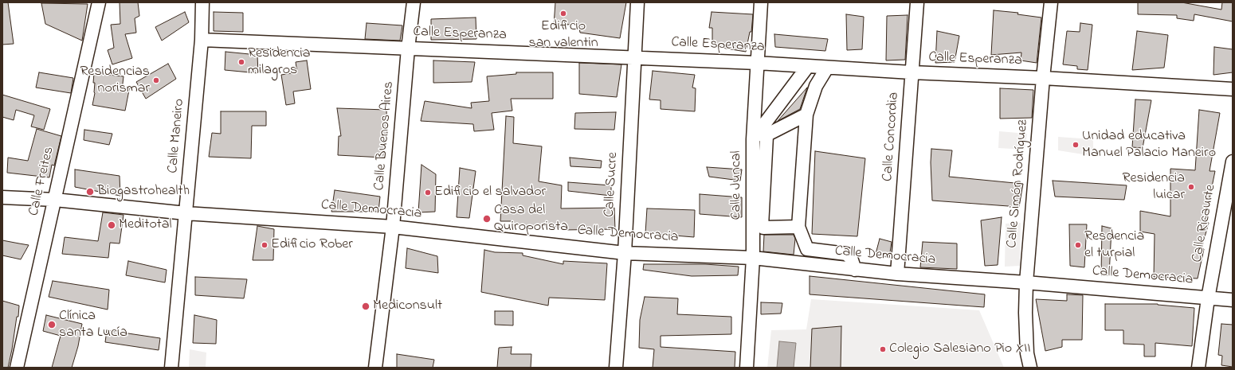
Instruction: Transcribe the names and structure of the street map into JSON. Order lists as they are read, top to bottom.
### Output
{
  "streets": {
    "street": [
      "Calle Esperanza",
      "Calle Maneiro",
      "Calle Buenos Aires",
      "Calle Concordia",
      "Calle Freites",
      "Calle Simón Rodríguez",
      "Calle Sucre",
      "Calle Juncal",
      "Calle Democracia",
      "Calle Ricaurte"
    ]
  },
  "crossings": [
    ["Calle Esperanza", "Calle Maneiro"],
    ["Calle Esperanza", "Calle Buenos Aires"],
    ["Calle Esperanza", "Calle Concordia"],
    ["Calle Esperanza", "Calle Simón Rodríguez"],
    ["Calle Esperanza", "Calle Sucre"],
    ["Calle Esperanza", "Calle Juncal"],
    ["Calle Maneiro", "Calle Democracia"],
    ["Calle Buenos Aires", "Calle Democracia"],
    ["Calle Concordia", "Calle Democracia"],
    ["Calle Freites", "Calle Democracia"],
    ["Calle Simón Rodríguez", "Calle Democracia"],
    ["Calle Sucre", "Calle Democracia"],
    ["Calle Juncal", "Calle Democracia"],
    ["Calle Democracia", "Calle Ricaurte"]
  ],
  "places": [
    "Edificio san valentin",
    "Residencia milagros",
    "Residencias norismar",
    "Unidad educativa Manuel Palacio Maneiro",
    "Residencia luicar",
    "Biogastrohealth",
    "Edificio el salvador",
    "Casa del Quiroporista",
    "Meditotal",
    "Edificio Rober",
    "Resdencia el turpial",
    "Mediconsult",
    "Clínica santa Lucía",
    "Colegio Salesiano Pio XII"
  ]
}
